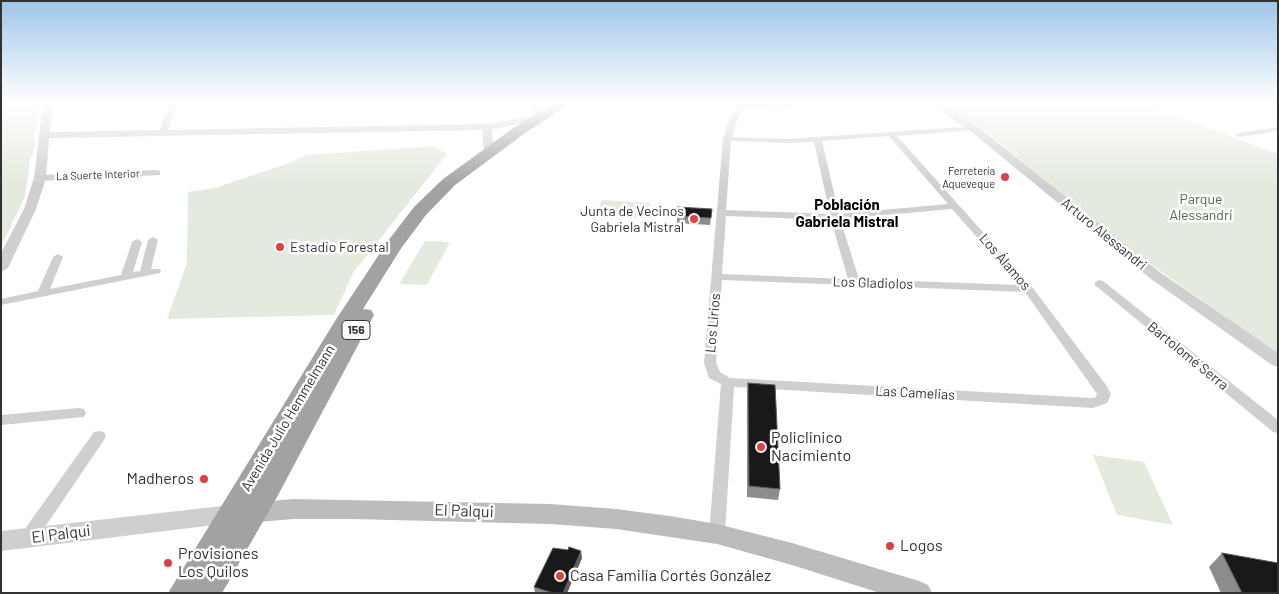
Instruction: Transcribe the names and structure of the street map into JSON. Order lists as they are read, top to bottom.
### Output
{
  "streets": {
    "highway": ["156", "Avenida Julio Hemmelmann"],
    "main road": ["El Palqui"],
    "street": [
      "La Suerte Interior",
      "Arturo Alessandri",
      "Los Álamos",
      "Los Gladiolos",
      "Los Lirios",
      "Bartolomé Serra",
      "Las Camelias"
    ]
  },
  "crossings": [
    ["Los Álamos", "Los Gladiolos"],
    ["Los Álamos", "Las Camelias"],
    ["Los Gladiolos", "Los Lirios"],
    ["Los Lirios", "Las Camelias"],
    ["Avenida Julio Hemmelmann", "El Palqui"]
  ],
  "districts": ["Población Gabriela Mistral"],
  "parks": ["Parque Alessandri"],
  "places": [
    "Ferretería Aqueveque",
    "Junta de Vecinos Gabriela Mistral",
    "Estadio Forestal",
    "Policlinico Nacimiento",
    "Madheros",
    "Logos",
    "Provisiones Los Quilos",
    "Casa Familia Cortés González"
  ]
}
